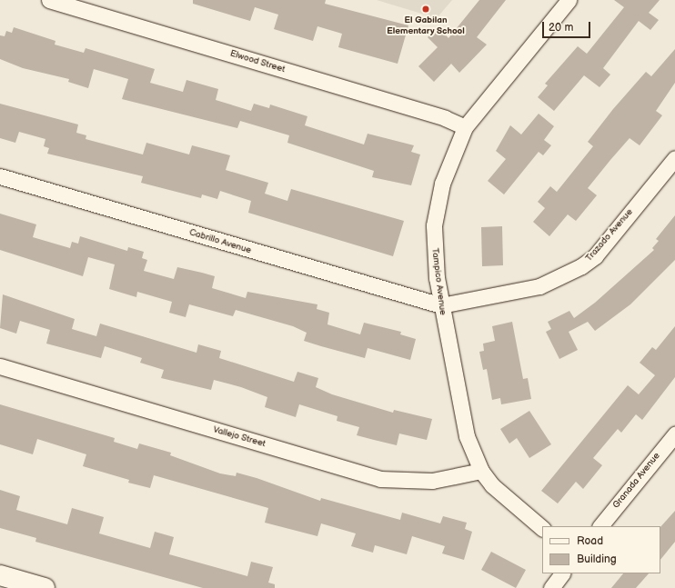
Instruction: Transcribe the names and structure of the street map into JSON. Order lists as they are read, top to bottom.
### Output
{
  "streets": {
    "street": [
      "Elwood Street",
      "Trazado Avenue",
      "Cabrillo Avenue",
      "Tampico Avenue",
      "Vallejo Street",
      "Granada Avenue"
    ]
  },
  "crossings": [
    ["Elwood Street", "Tampico Avenue"],
    ["Trazado Avenue", "Cabrillo Avenue"],
    ["Trazado Avenue", "Tampico Avenue"],
    ["Cabrillo Avenue", "Tampico Avenue"],
    ["Tampico Avenue", "Vallejo Street"]
  ],
  "places": ["El Gabilan Elementary School"],
  "legend": ["Road", "Building"],
  "scale_bar": "20 m"
}
